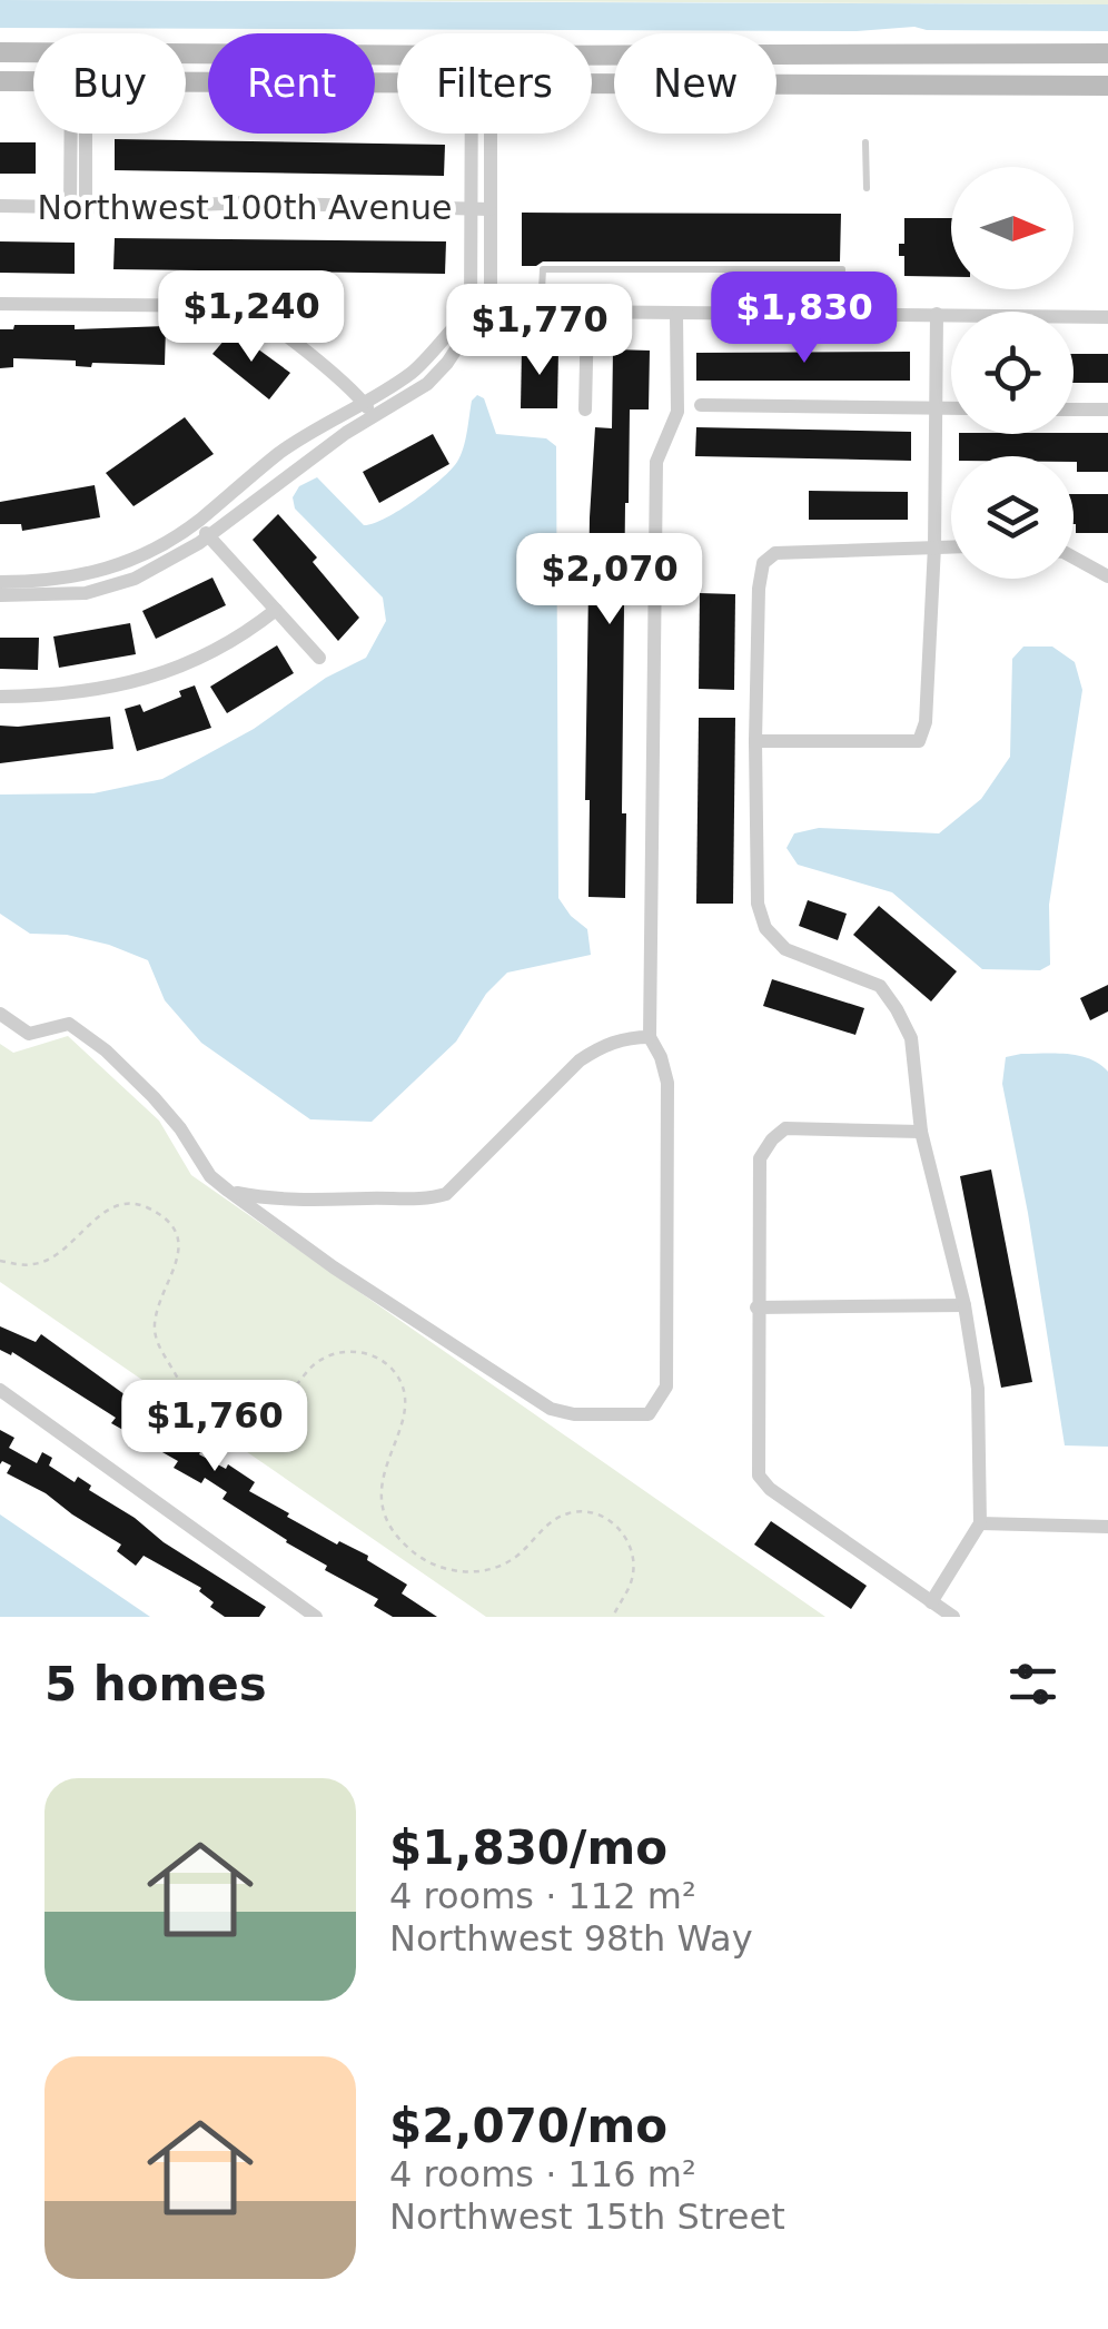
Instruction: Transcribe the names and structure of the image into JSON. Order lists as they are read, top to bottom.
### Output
{
  "streets": {
    "street": ["Northwest 100th Avenue"]
  },
  "north": "right",
  "page": {
    "chip": [
      "Buy",
      "Rent",
      "Filters",
      "New"
    ],
    "price": [
      "$1,240",
      "$1,830",
      "$1,770",
      "$2,070",
      "$1,760"
    ],
    "heading": "5 homes",
    "list": [
      {
        "name": "$1,830/mo",
        "note": "4 rooms · 112 m² · Northwest 98th Way"
      },
      {
        "name": "$2,070/mo",
        "note": "4 rooms · 116 m² · Northwest 15th Street"
      }
    ]
  }
}
